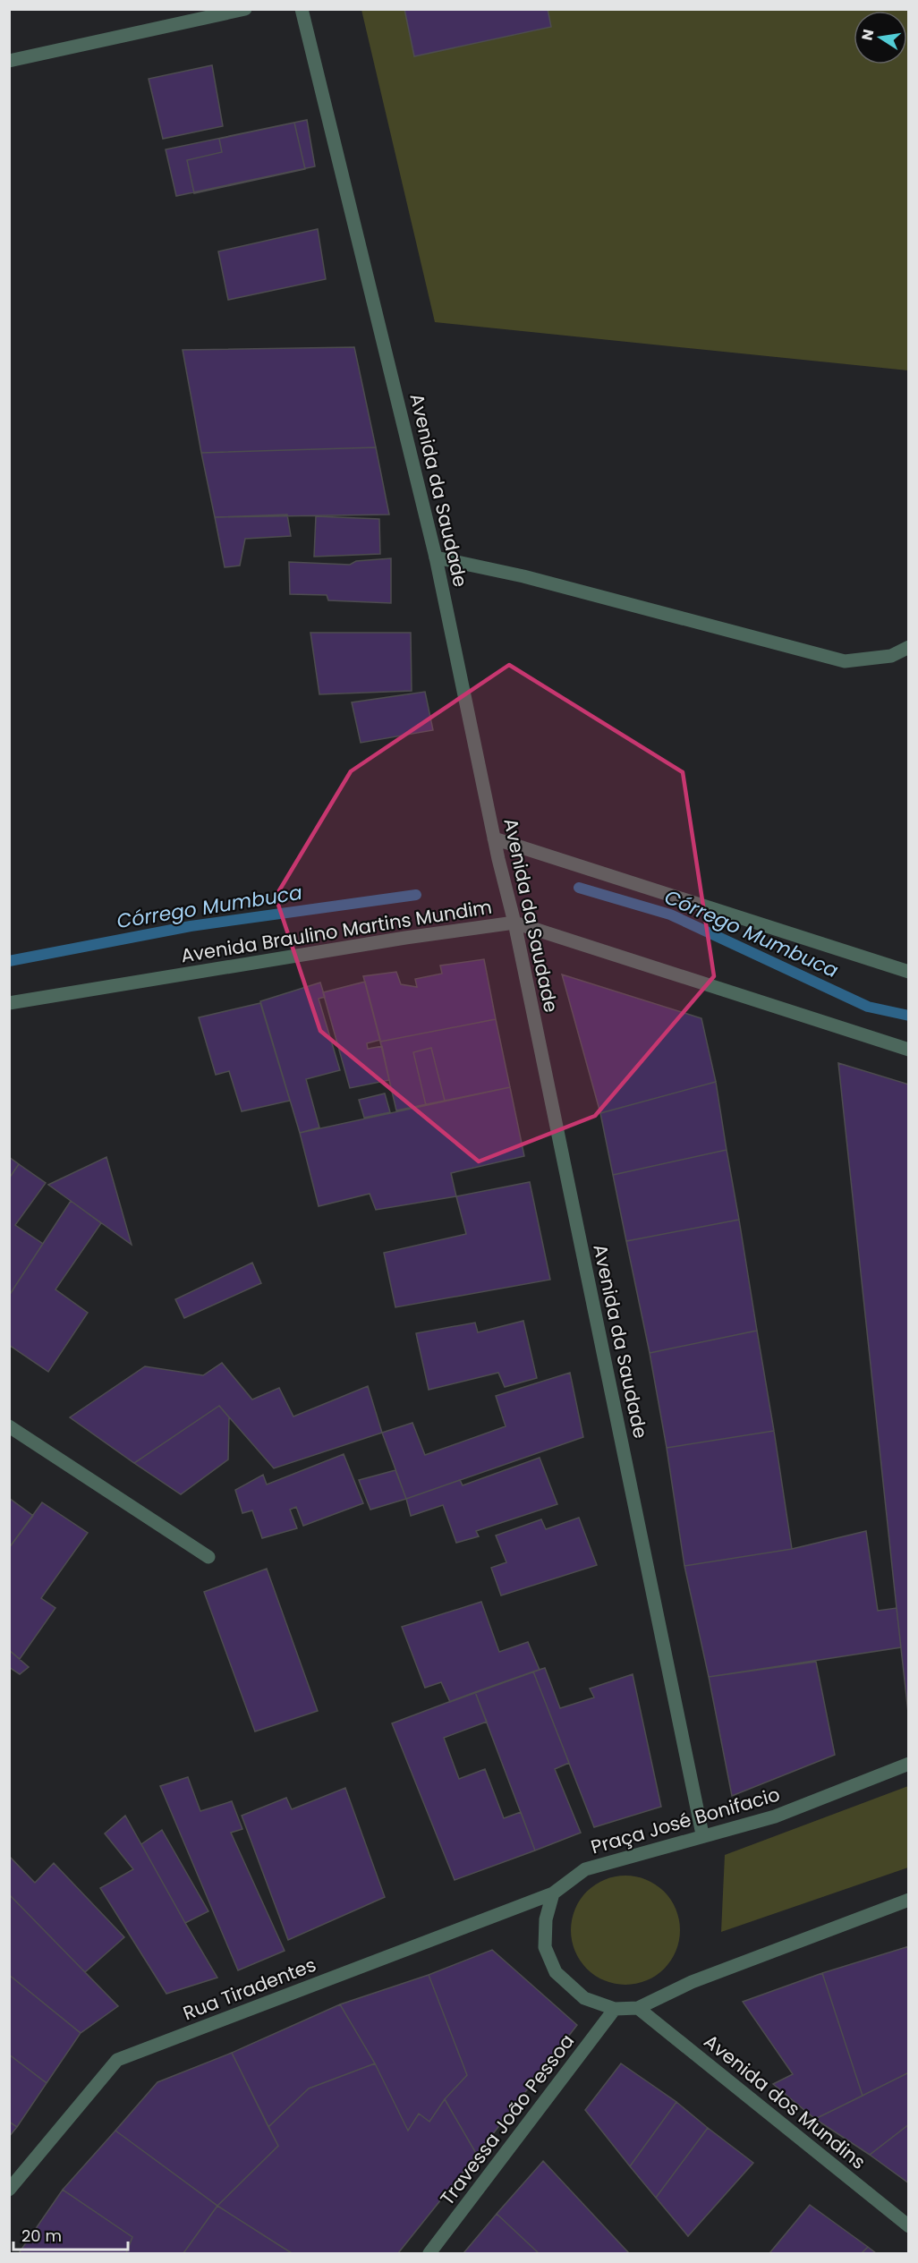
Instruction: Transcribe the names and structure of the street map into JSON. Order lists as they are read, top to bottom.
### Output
{
  "streets": {
    "street": [
      "Avenida da Saudade",
      "Avenida Braulino Martins Mundim",
      "Praça José Bonifacio",
      "Rua Tiradentes",
      "Avenida dos Mundins",
      "Travessa João Pessoa"
    ]
  },
  "crossings": [
    ["Avenida da Saudade", "Avenida Braulino Martins Mundim"],
    ["Avenida da Saudade", "Praça José Bonifacio"],
    ["Praça José Bonifacio", "Rua Tiradentes"]
  ],
  "water": ["Córrego Mumbuca"],
  "scale_bar": "20 m",
  "north": "left"
}
